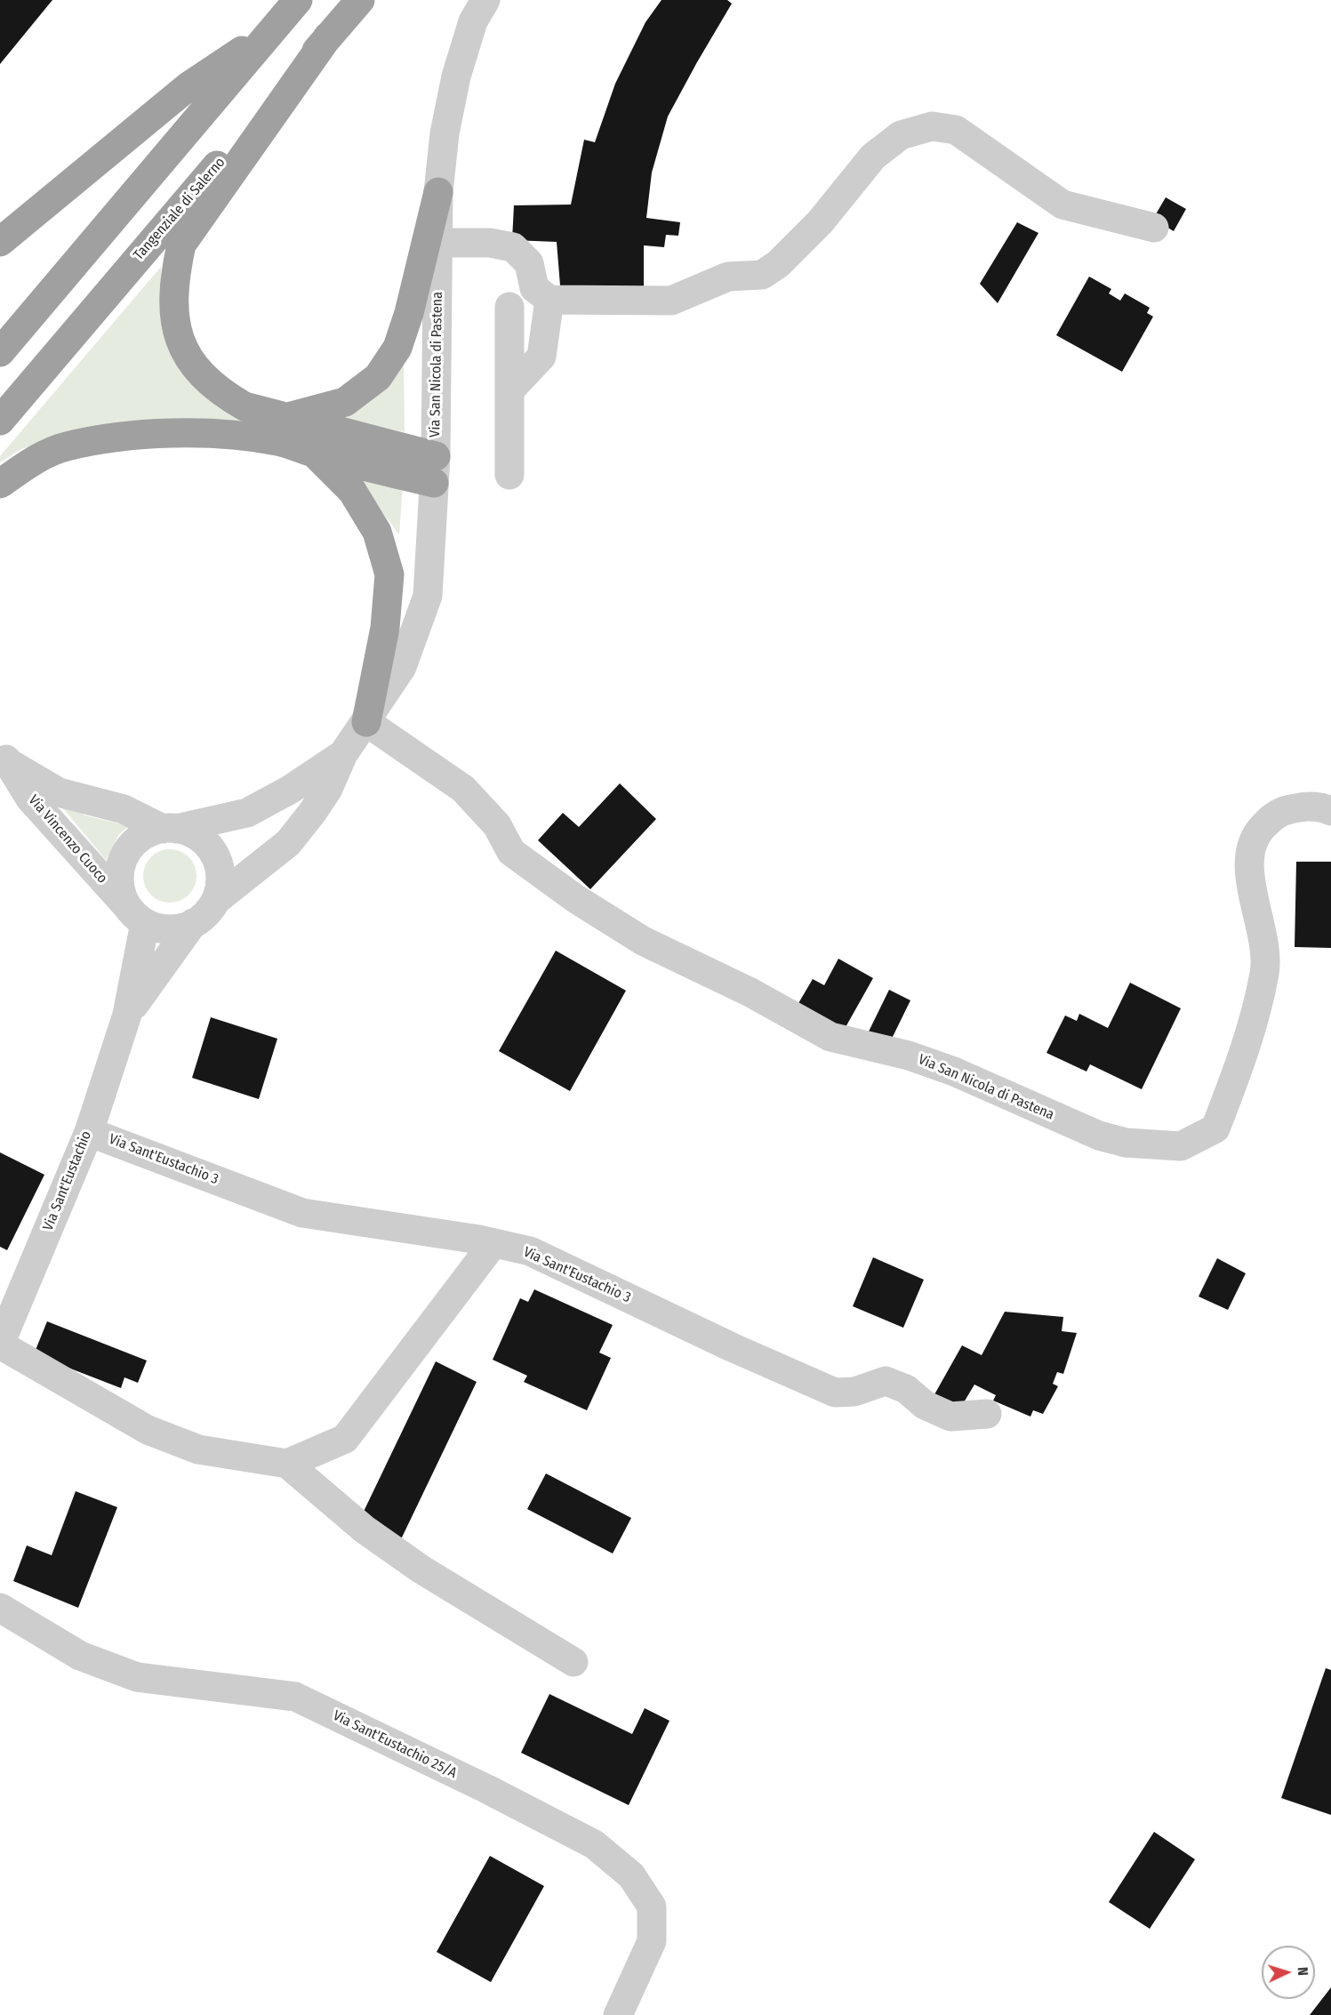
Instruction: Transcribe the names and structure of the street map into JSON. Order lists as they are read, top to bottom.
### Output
{
  "streets": {
    "highway": ["Tangenziale di Salerno"],
    "street": [
      "Via San Nicola di Pastena",
      "Via Vincenzo Cuoco",
      "Via Sant'Eustachio 3",
      "Via Sant'Eustachio",
      "Via Sant'Eustachio 25/A"
    ]
  },
  "crossings": [
    ["Via San Nicola di Pastena", "Via Vincenzo Cuoco"],
    ["Via San Nicola di Pastena", "Via Sant'Eustachio"],
    ["Via Vincenzo Cuoco", "Via Sant'Eustachio"],
    ["Via Sant'Eustachio 3", "Via Sant'Eustachio"]
  ],
  "north": "right"
}
